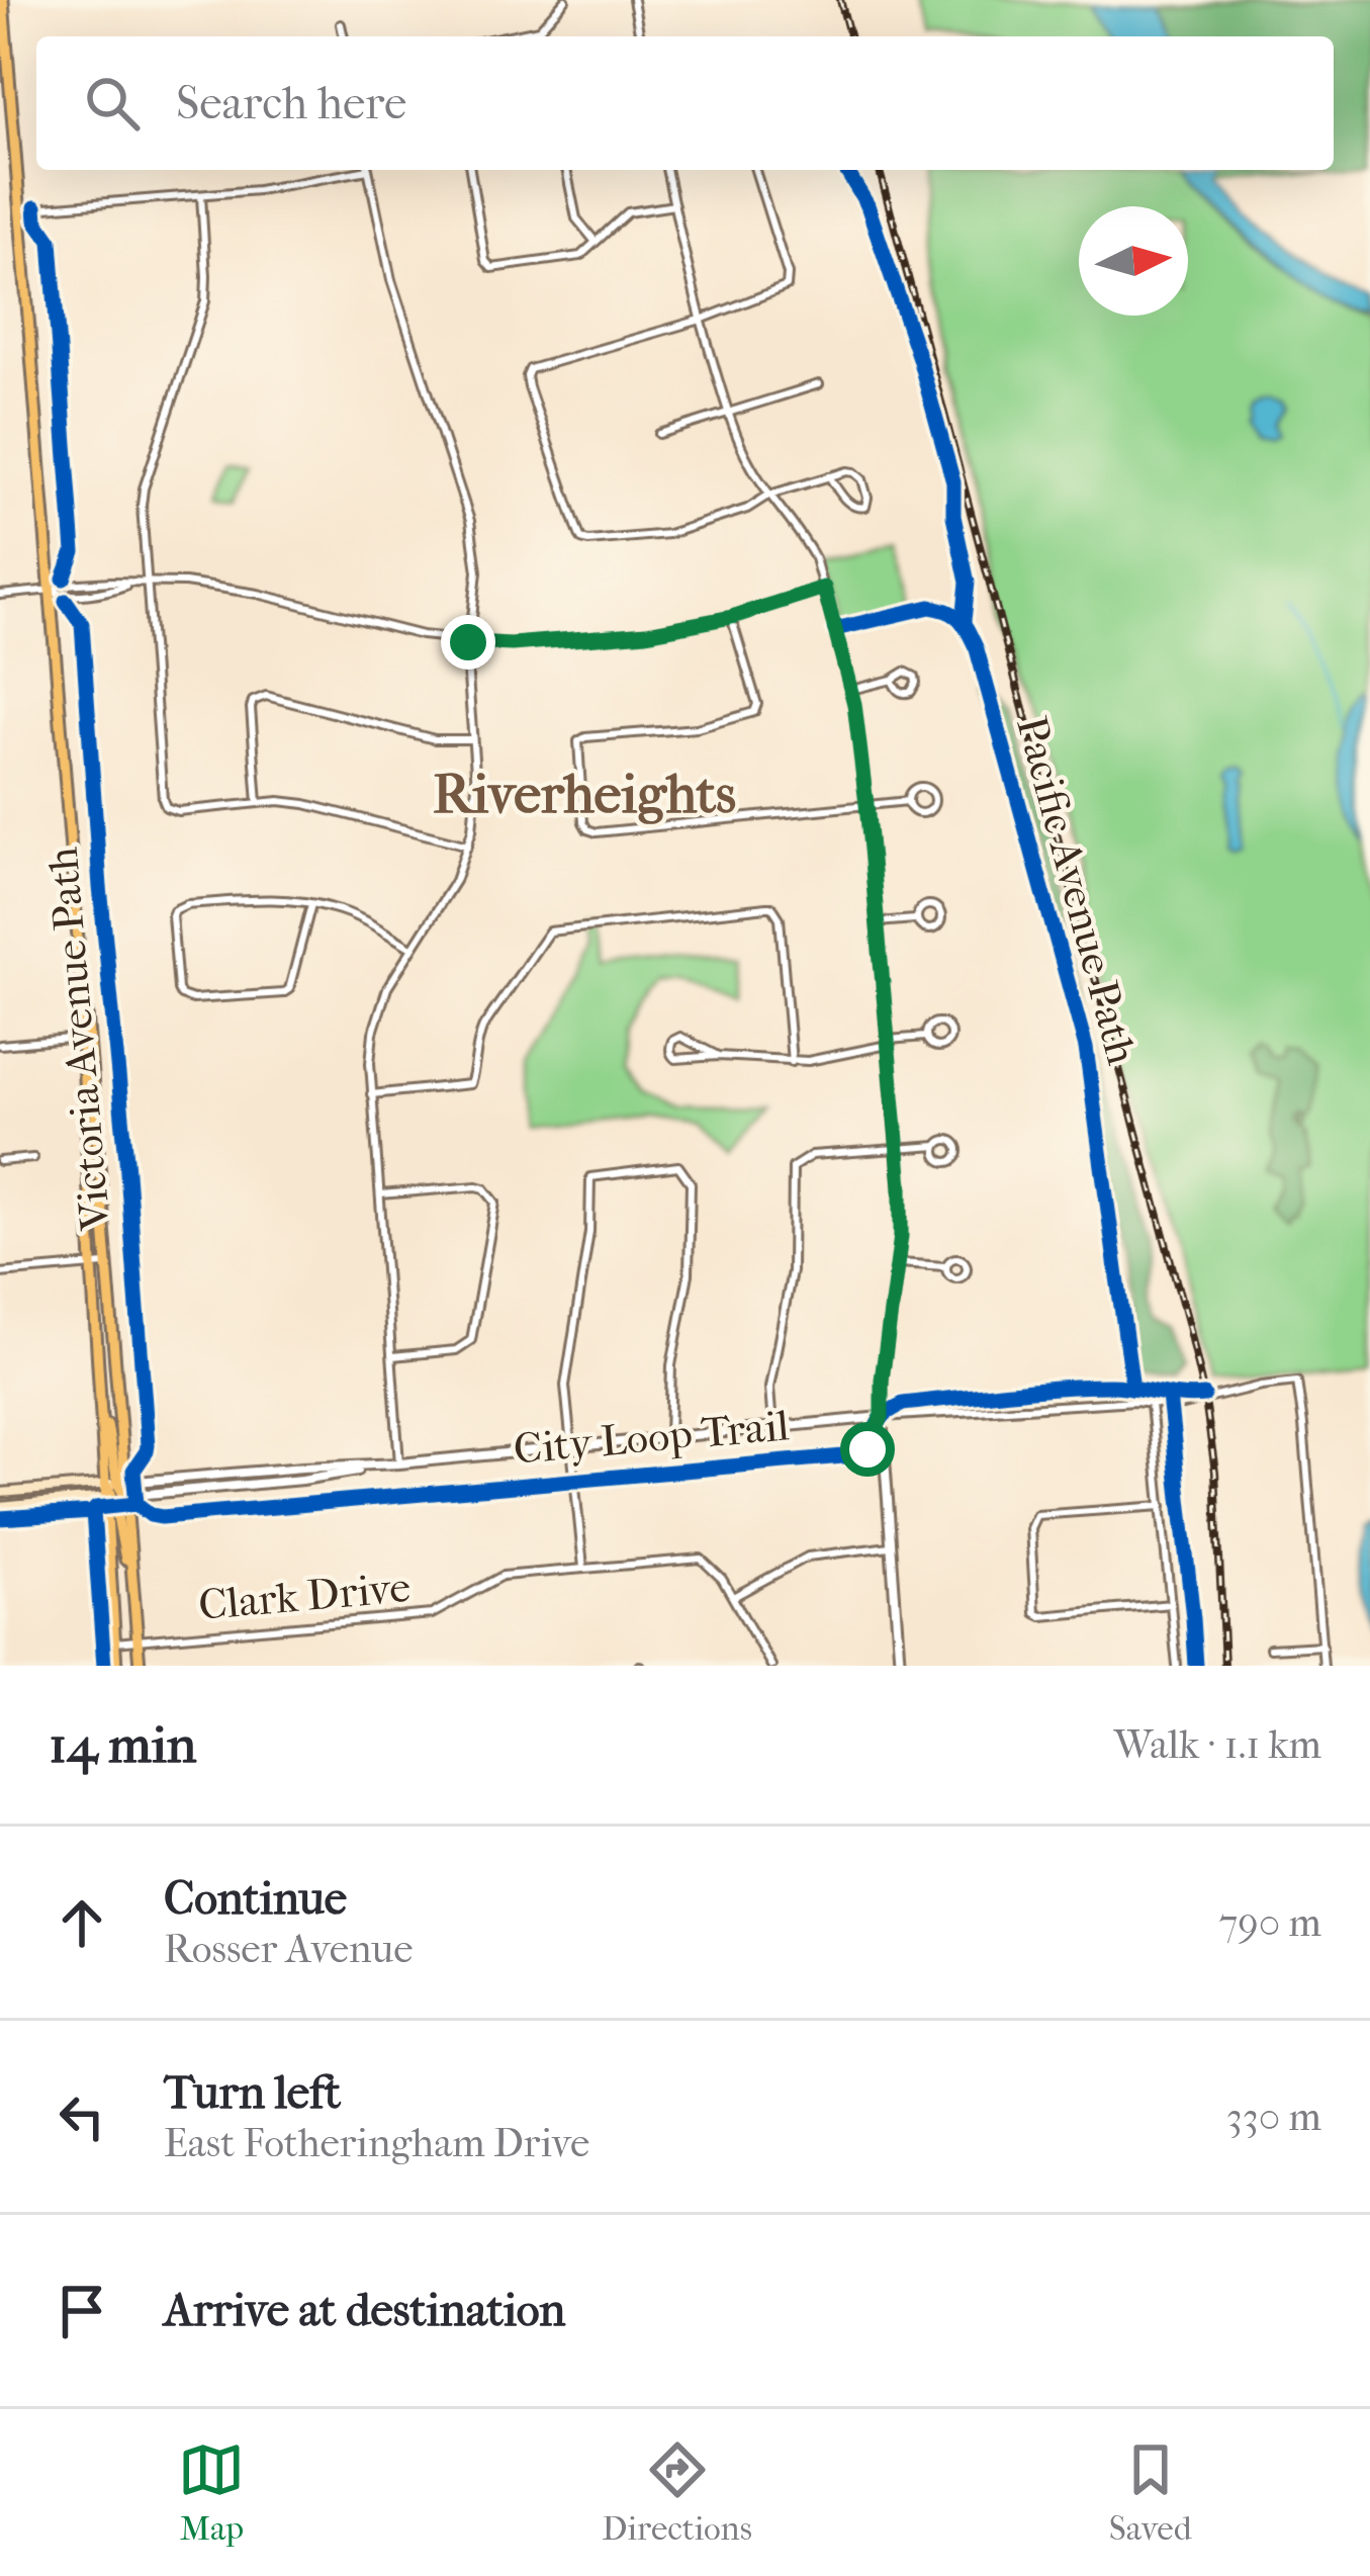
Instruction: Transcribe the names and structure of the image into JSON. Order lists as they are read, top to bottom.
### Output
{
  "streets": {
    "street": ["Clark Drive"],
    "cycle path": ["Pacific Avenue Path", "Victoria Avenue Path", "City Loop Trail"]
  },
  "districts": ["Riverheights"],
  "north": "right",
  "page": {
    "search": "Search here",
    "heading": ["14 min", "Walk · 1.1 km"],
    "list": [
      ["Continue", "Rosser Avenue", "790 m"],
      ["Turn left", "East Fotheringham Drive", "330 m"],
      "Arrive at destination"
    ],
    "nav": ["Map", "Directions", "Saved"]
  }
}
